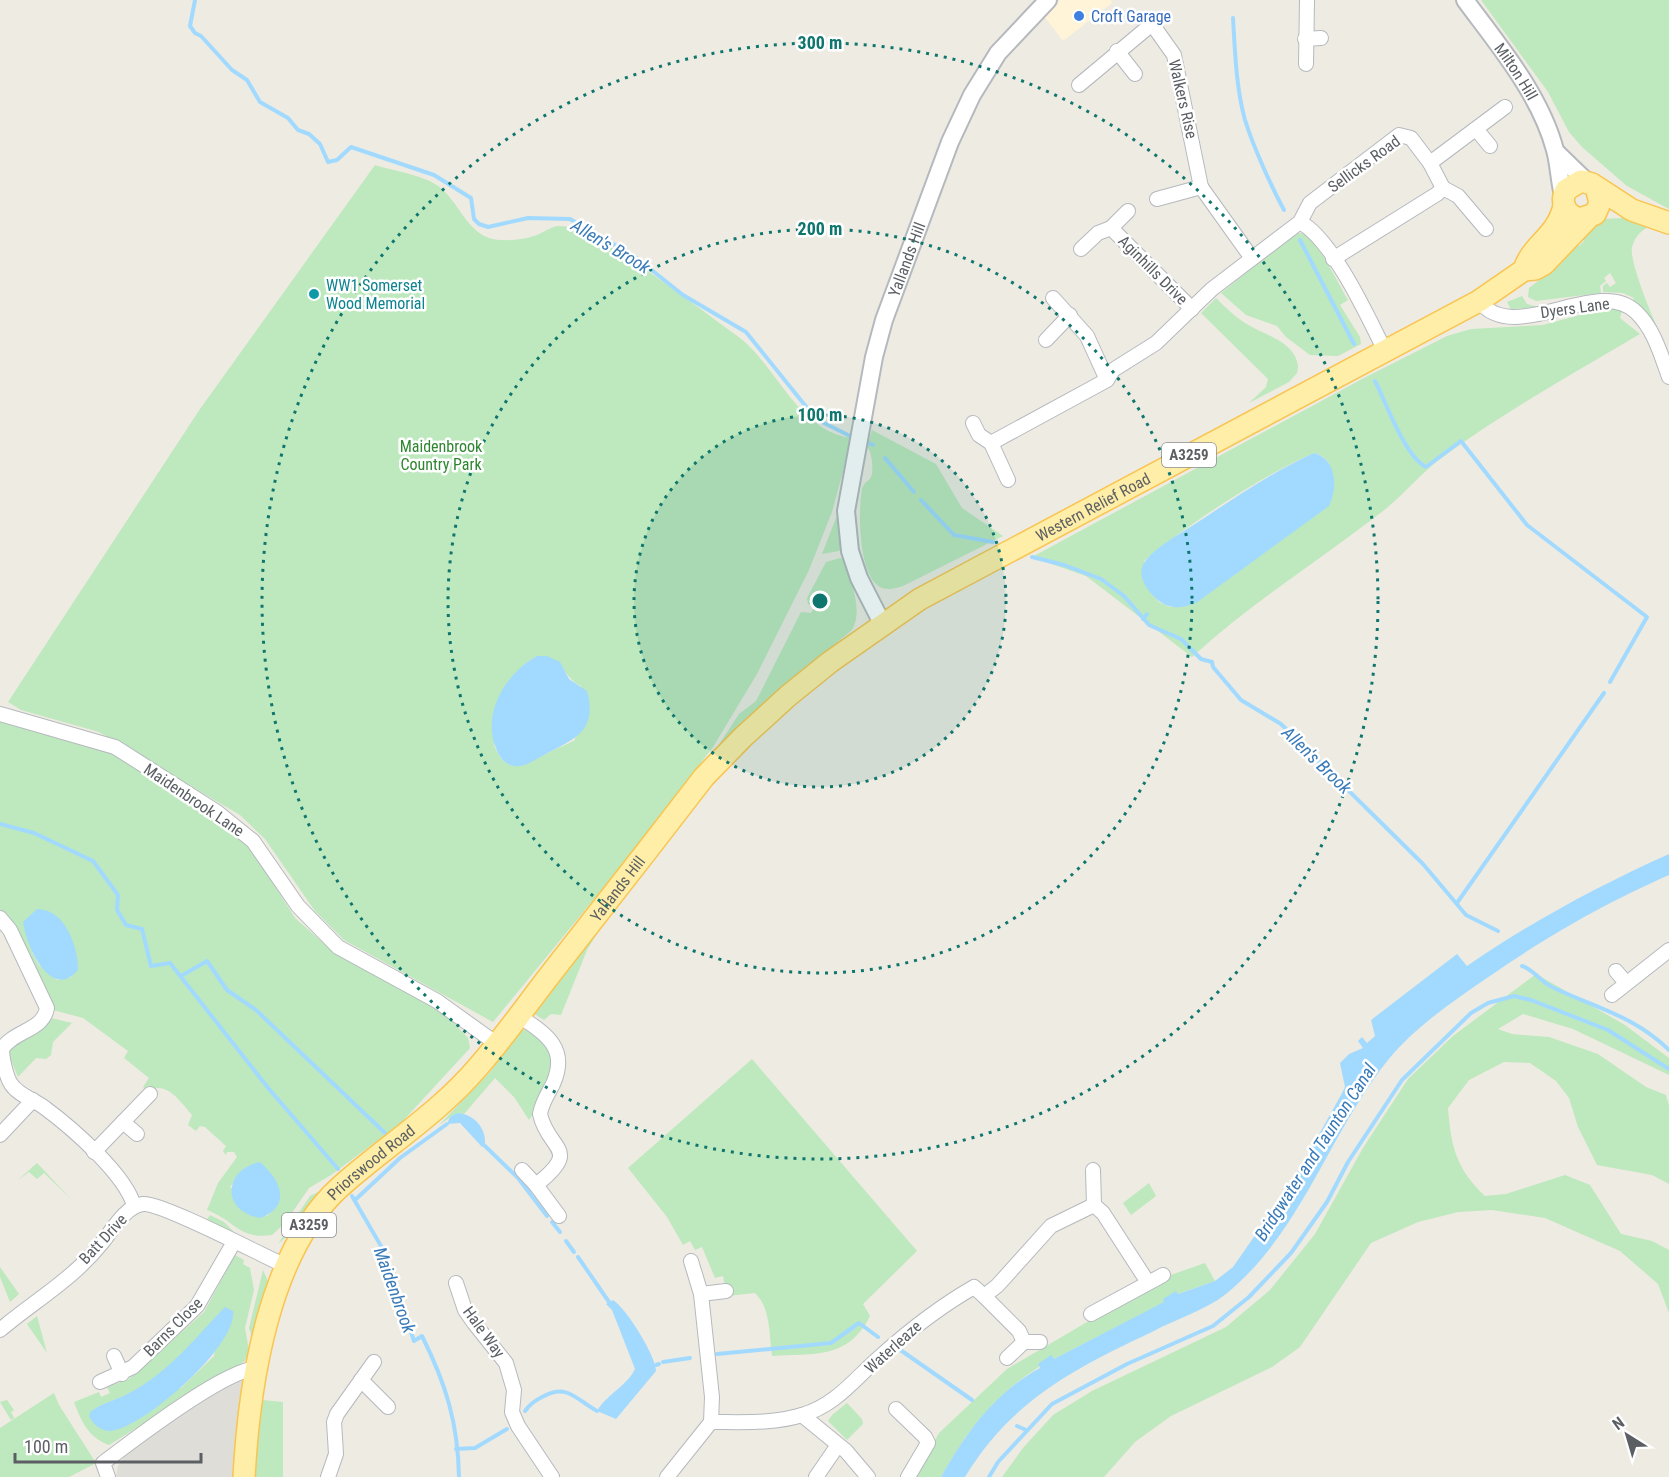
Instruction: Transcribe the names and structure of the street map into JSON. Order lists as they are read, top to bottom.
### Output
{
  "streets": {
    "main road": [
      "Milton Hill",
      "Yallands Hill",
      "A3259",
      "Western Relief Road",
      "Priorswood Road"
    ],
    "street": [
      "Walkers Rise",
      "Sellicks Road",
      "Aginhills Drive",
      "Dyers Lane",
      "Maidenbrook Lane",
      "Batt Drive",
      "Barns Close",
      "Hale Way",
      "Waterleaze"
    ]
  },
  "crossings": [
    ["Milton Hill", "Western Relief Road"],
    ["Walkers Rise", "Sellicks Road"],
    ["Sellicks Road", "Aginhills Drive"],
    ["Yallands Hill", "Western Relief Road"],
    ["Yallands Hill", "Maidenbrook Lane"],
    ["Yallands Hill", "Priorswood Road"],
    ["Dyers Lane", "Western Relief Road"],
    ["Maidenbrook Lane", "Priorswood Road"],
    ["Priorswood Road", "Batt Drive"],
    ["Batt Drive", "Barns Close"]
  ],
  "water": ["Allen's Brook", "Bridgwater and Taunton Canal", "Maidenbrook"],
  "parks": ["Maidenbrook Country Park"],
  "places": ["Croft Garage", "WW1 Somerset Wood Memorial"],
  "scale_bar": "100 m",
  "north": "top left",
  "rings": ["300 m", "200 m", "100 m"]
}
